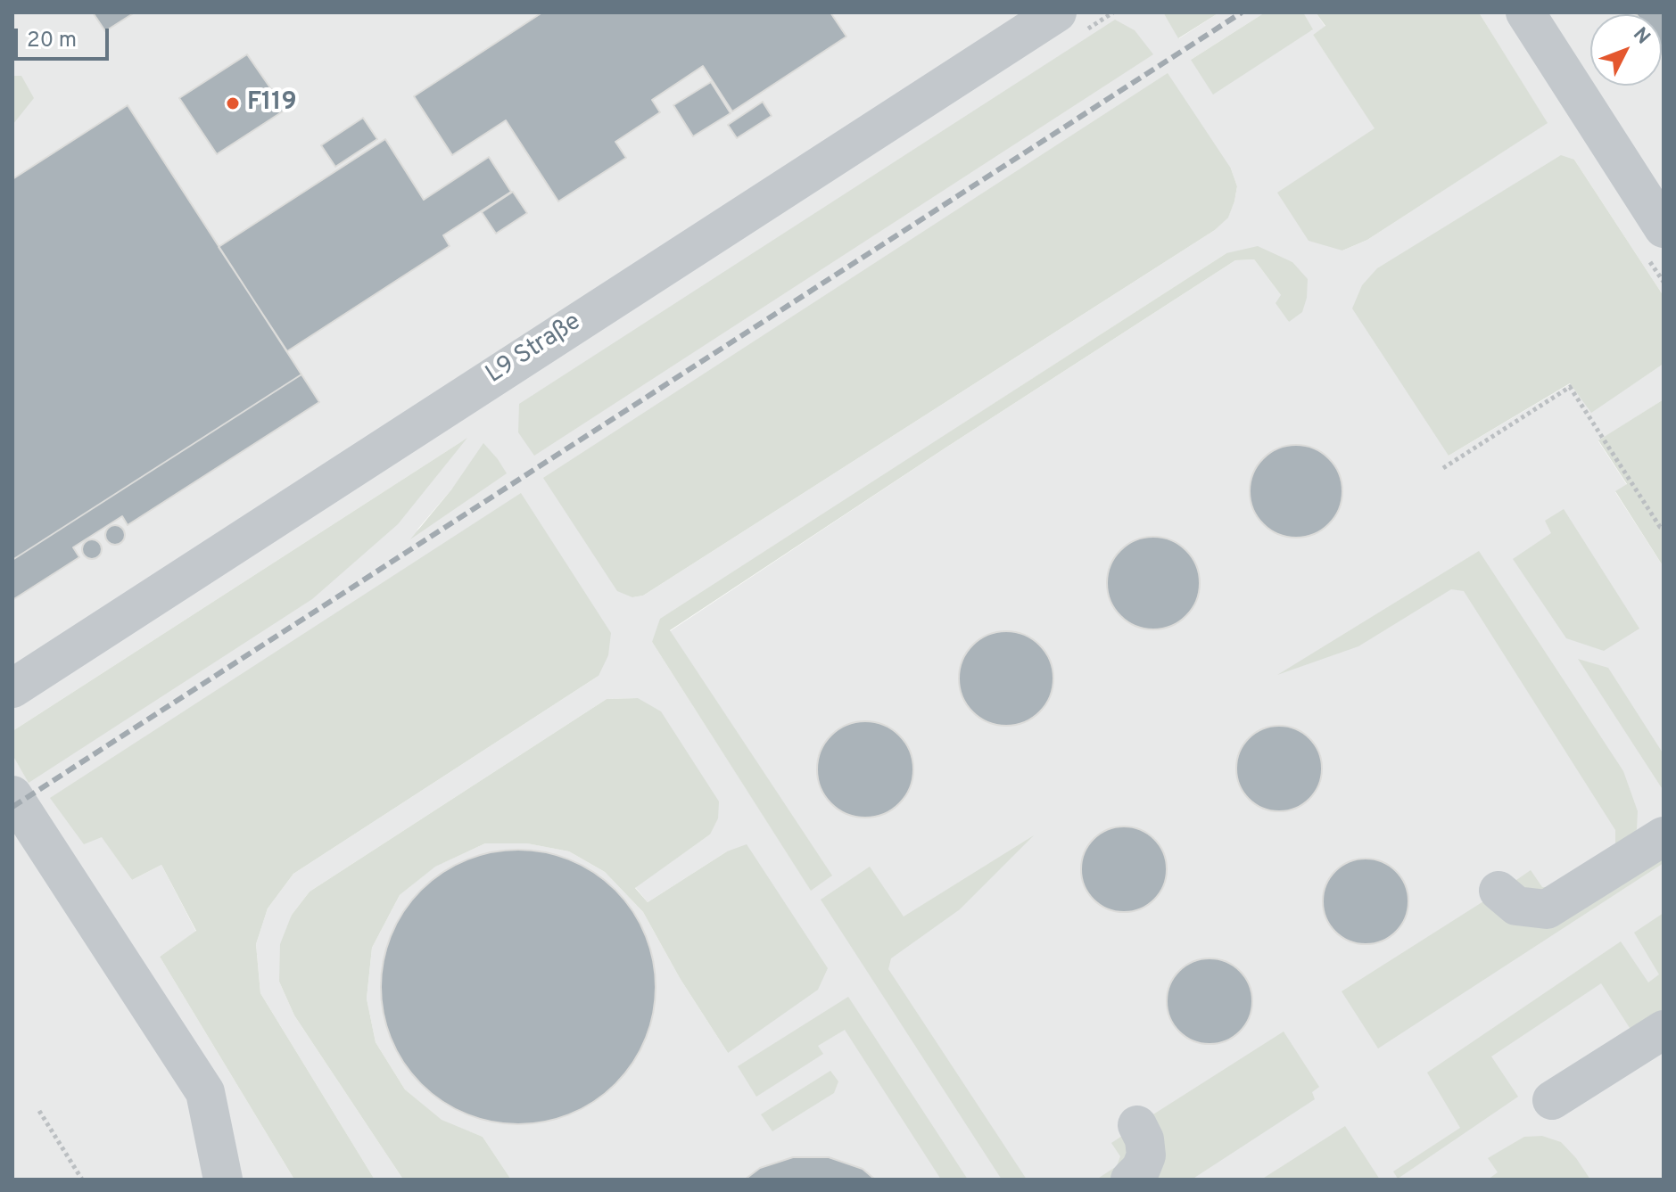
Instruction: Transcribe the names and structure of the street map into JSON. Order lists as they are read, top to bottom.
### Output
{
  "streets": {
    "lane": ["L9 Straße"]
  },
  "places": ["F119"],
  "scale_bar": "20 m",
  "north": "top right"
}
